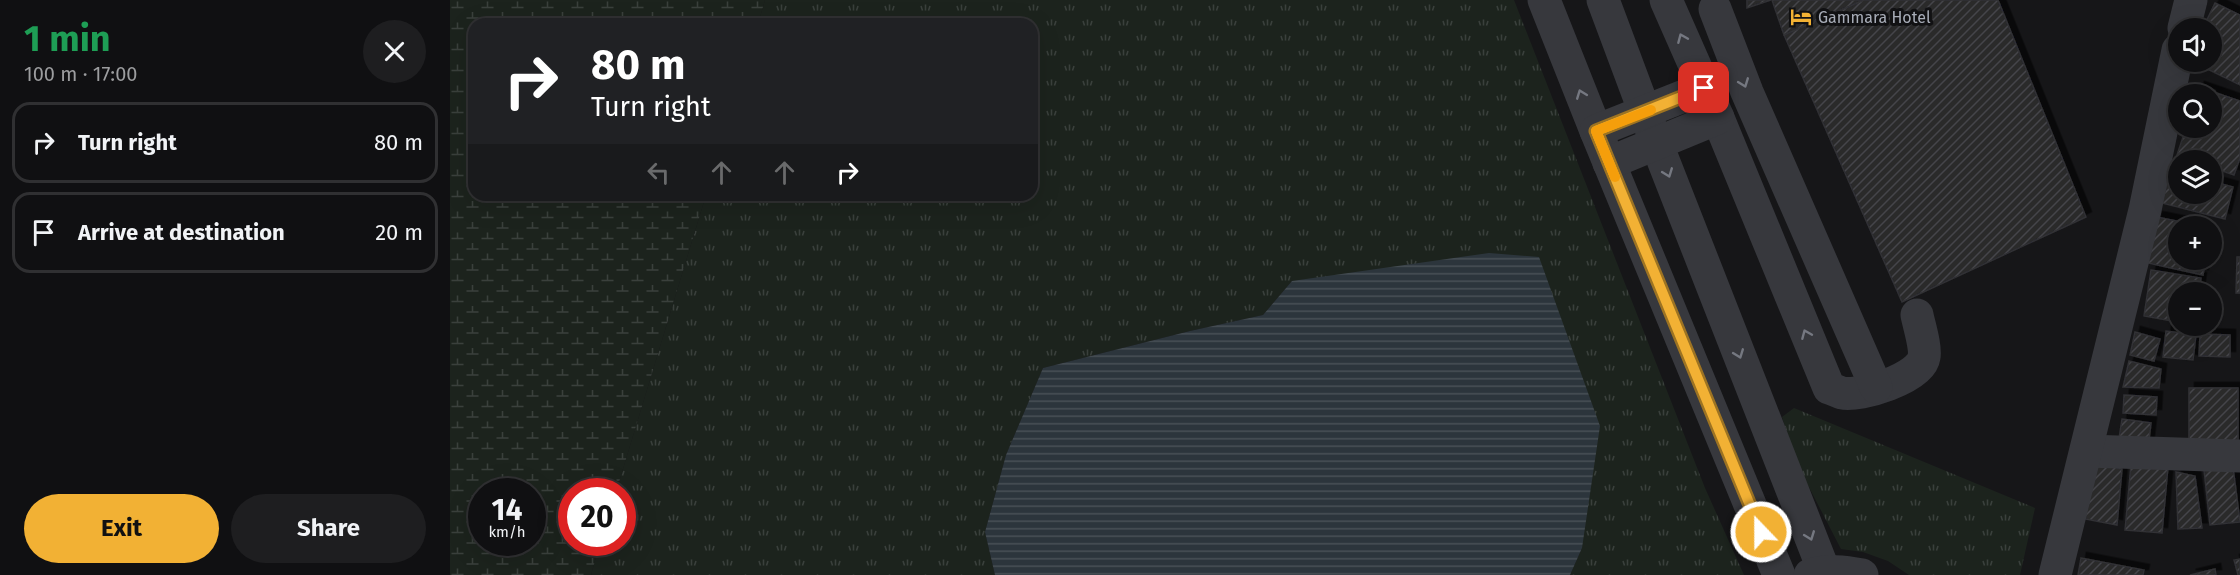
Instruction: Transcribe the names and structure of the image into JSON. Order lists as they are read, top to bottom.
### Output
{
  "places": {
    "hotel": ["Gammara Hotel"]
  },
  "page": {
    "heading": ["1 min", "100 m · 17:00"],
    "map_buttons": ["+", "−"],
    "turn": ["80 m", "Turn right"],
    "list": [
      {
        "name": "Turn right",
        "value": "80 m"
      },
      {
        "name": "Arrive at destination",
        "value": "20 m"
      }
    ],
    "speed": "14 km/h",
    "limit": "20",
    "buttons": ["Exit", "Share"]
  }
}
